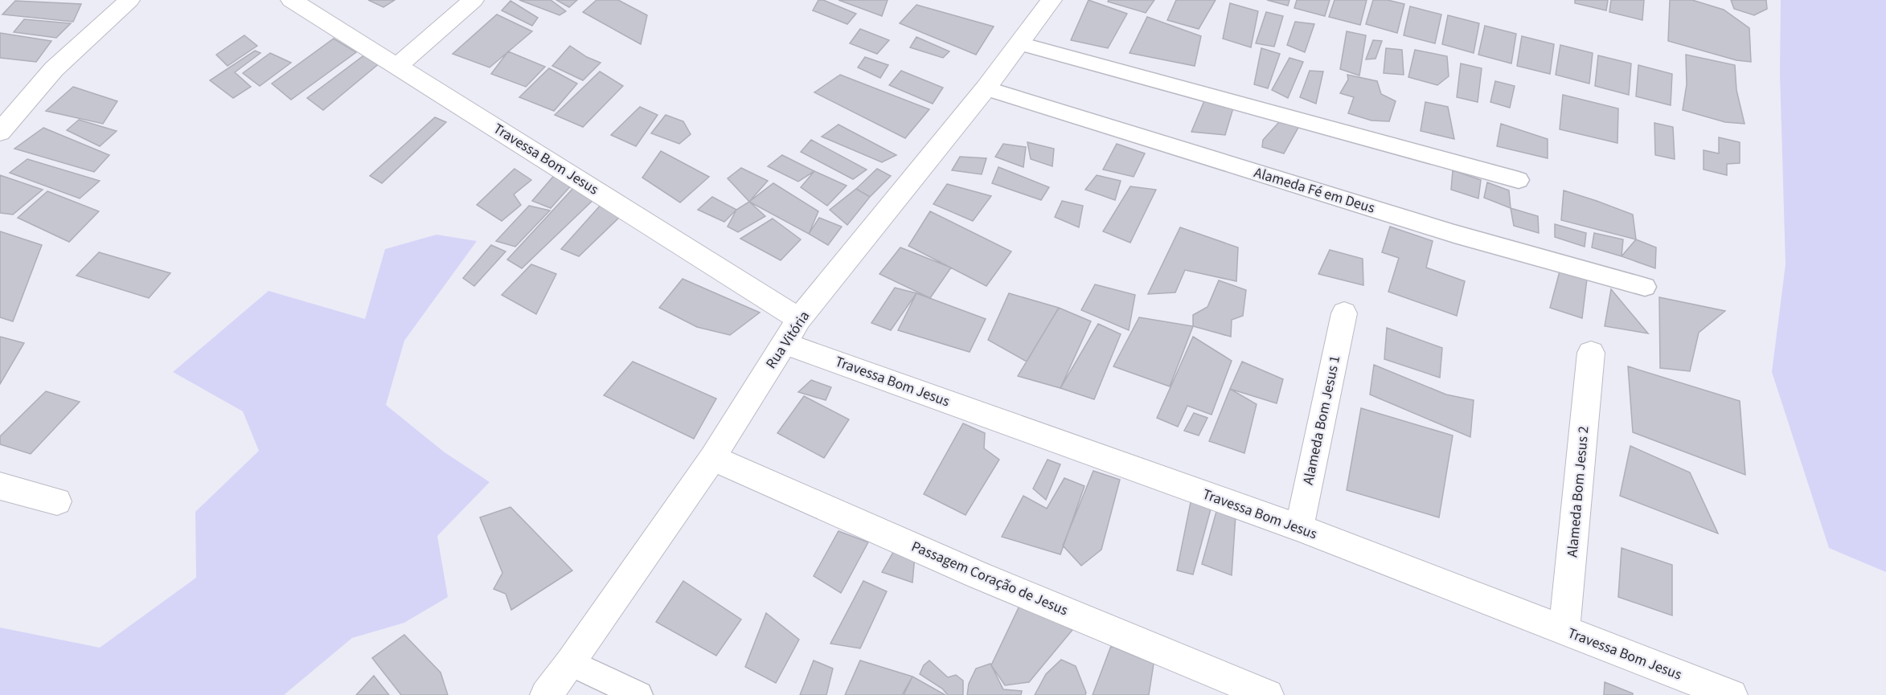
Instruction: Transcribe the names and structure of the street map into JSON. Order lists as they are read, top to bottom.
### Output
{
  "streets": {
    "street": [
      "Travessa Bom Jesus",
      "Rua Vitória",
      "Alameda Bom Jesus 1",
      "Alameda Bom Jesus 2",
      "Passagem Coração de Jesus"
    ],
    "lane": ["Alameda Fé em Deus"]
  },
  "crossings": [
    ["Travessa Bom Jesus", "Rua Vitória"],
    ["Travessa Bom Jesus", "Alameda Bom Jesus 1"],
    ["Travessa Bom Jesus", "Alameda Bom Jesus 2"],
    ["Alameda Fé em Deus", "Rua Vitória"],
    ["Rua Vitória", "Passagem Coração de Jesus"]
  ]
}
